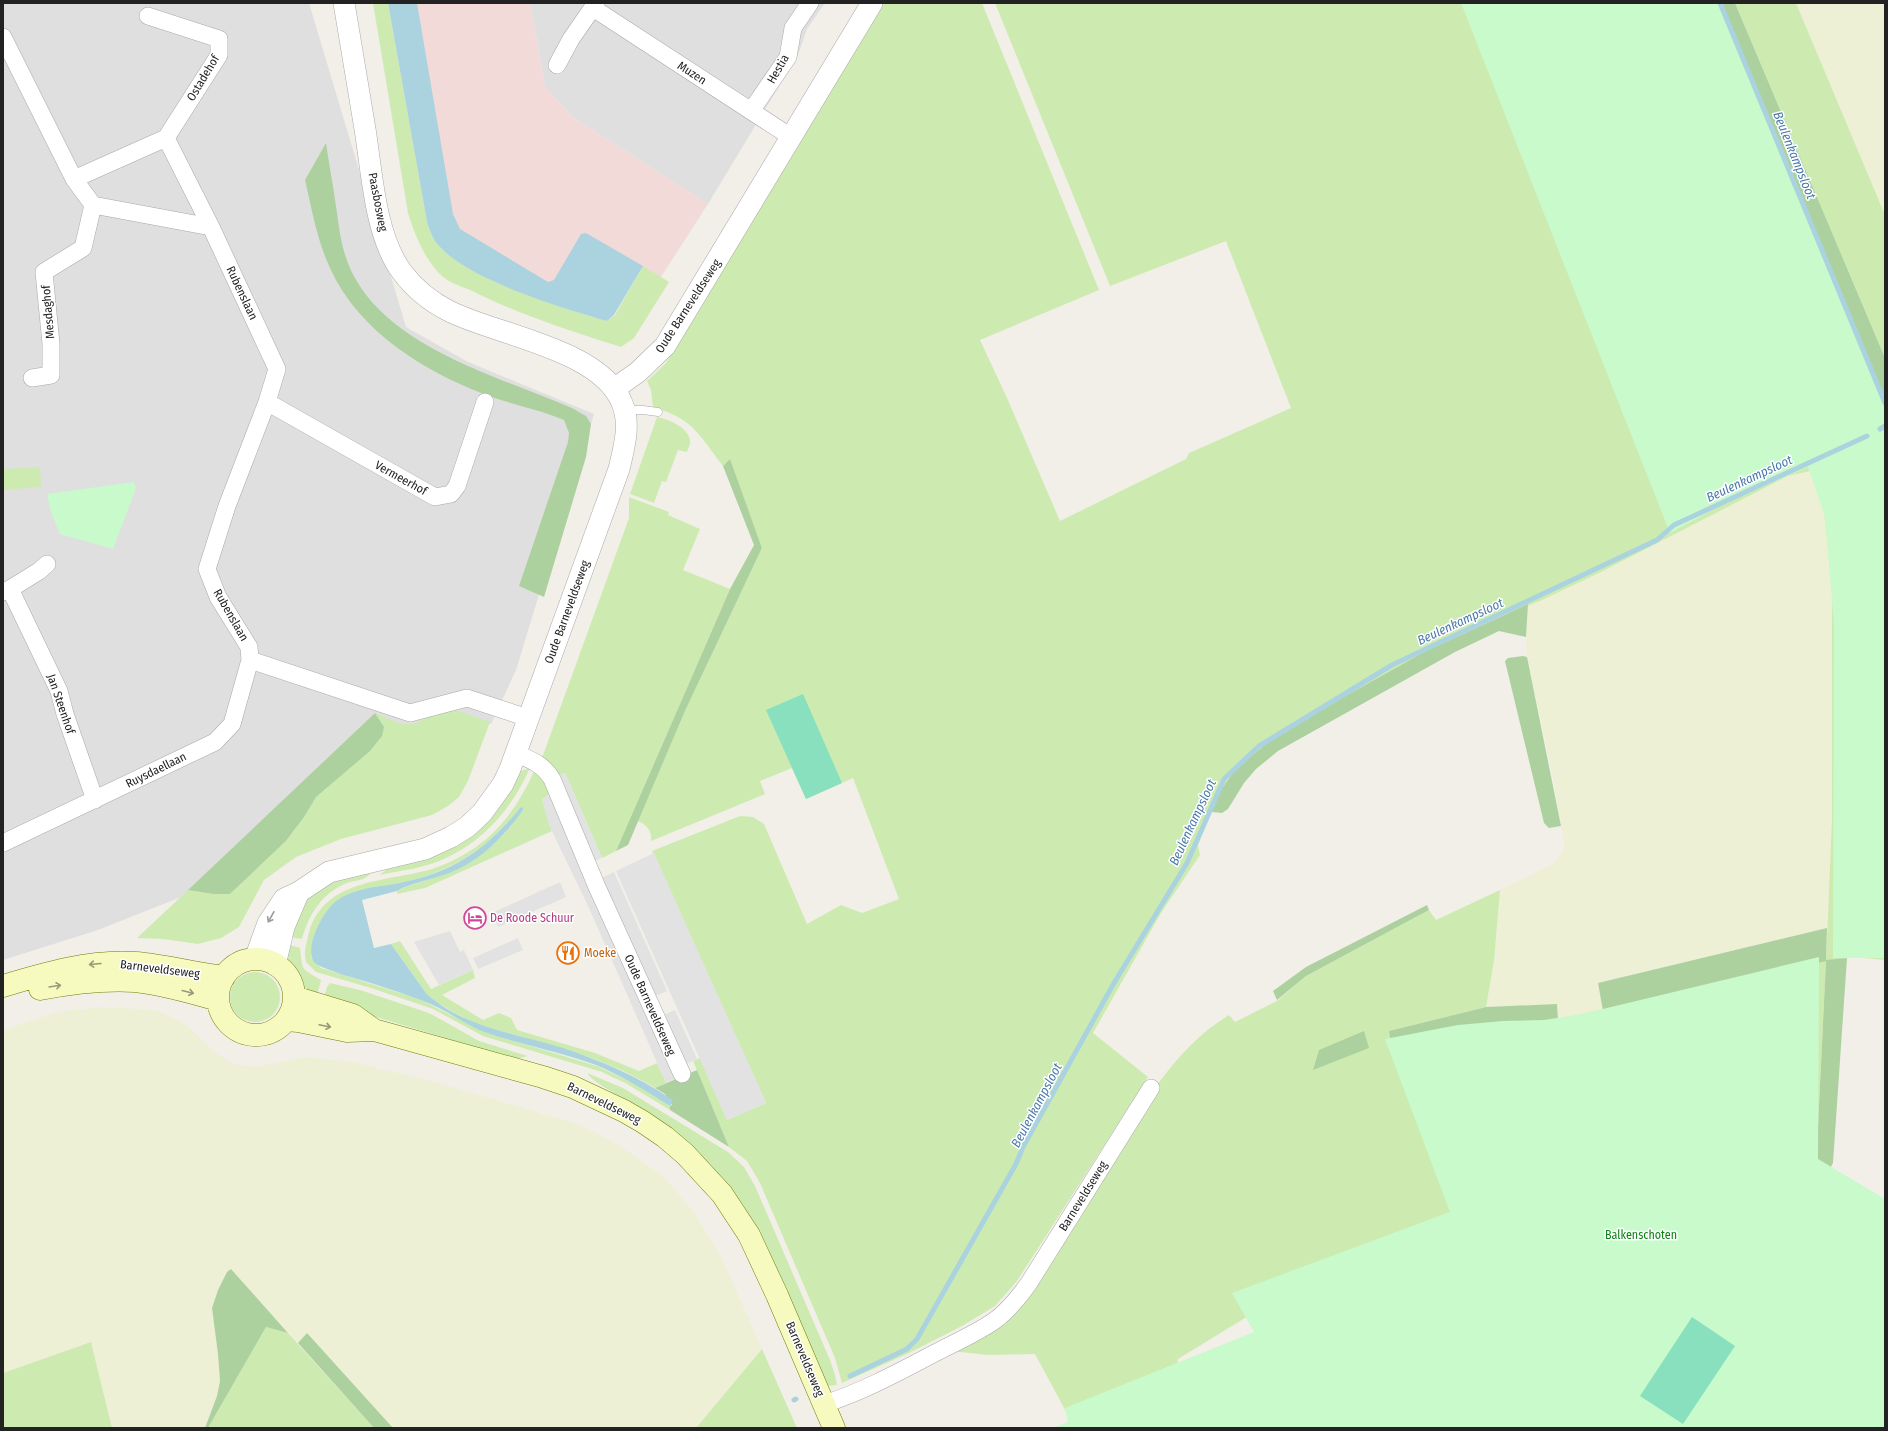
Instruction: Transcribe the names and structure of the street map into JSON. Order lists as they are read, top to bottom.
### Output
{
  "streets": {
    "main road": ["Barneveldseweg"],
    "street": [
      "Hestia",
      "Muzen",
      "Ostadehof",
      "Paasbosweg",
      "Rubenslaan",
      "Oude Barneveldseweg",
      "Mesdaghof",
      "Vermeerhof",
      "Jan Steenhof",
      "Ruysdaellaan"
    ]
  },
  "crossings": [
    ["Hestia", "Muzen"],
    ["Muzen", "Oude Barneveldseweg"],
    ["Paasbosweg", "Oude Barneveldseweg"],
    ["Rubenslaan", "Vermeerhof"],
    ["Rubenslaan", "Ruysdaellaan"],
    ["Oude Barneveldseweg", "Barneveldseweg"],
    ["Jan Steenhof", "Ruysdaellaan"]
  ],
  "water": ["Beulenkampsloot"],
  "parks": ["Balkenschoten"],
  "places": {
    "hotel": ["De Roode Schuur"],
    "restaurant": ["Moeke"]
  }
}
